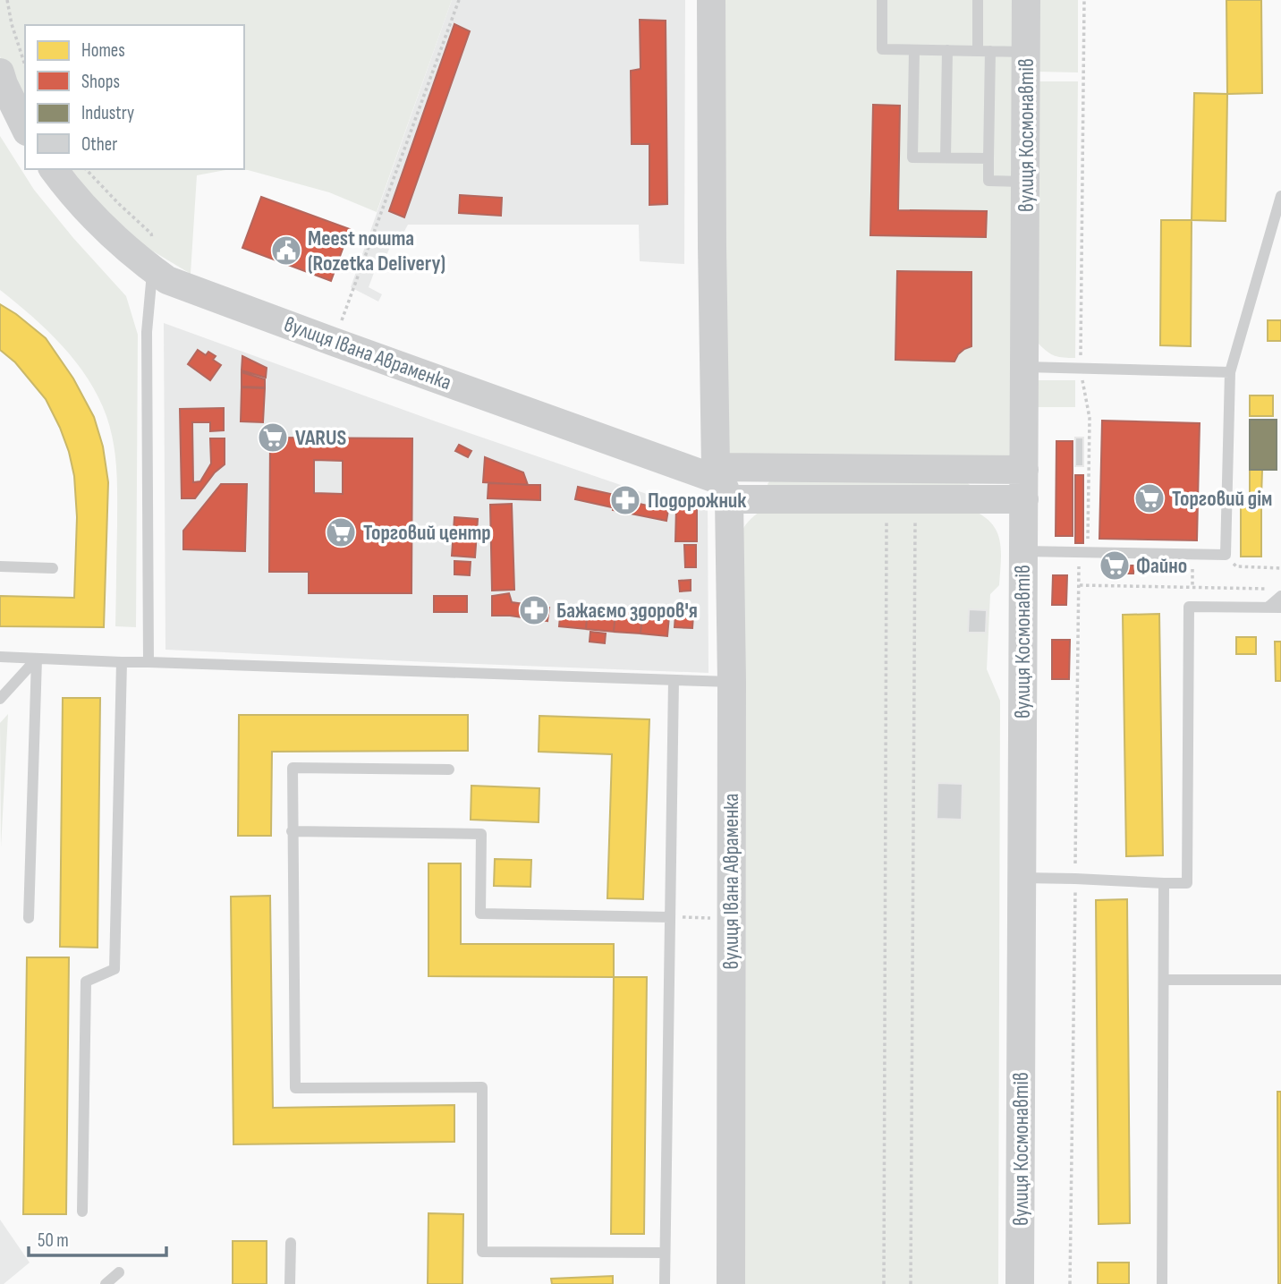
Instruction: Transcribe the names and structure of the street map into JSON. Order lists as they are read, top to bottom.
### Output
{
  "streets": {
    "street": ["вулиця Космонавтів", "вулиця Івана Авраменка"]
  },
  "places": {
    "public building": ["Meest пошта (Rozetka Delivery)"],
    "supermarket": [
      "VARUS",
      "Торговий дім",
      "Торговий центр",
      "Файно"
    ],
    "pharmacy": ["Подорожник", "Бажаємо здоров'я"]
  },
  "legend": [
    "Homes",
    "Shops",
    "Industry",
    "Other"
  ],
  "scale_bar": "50 m"
}
